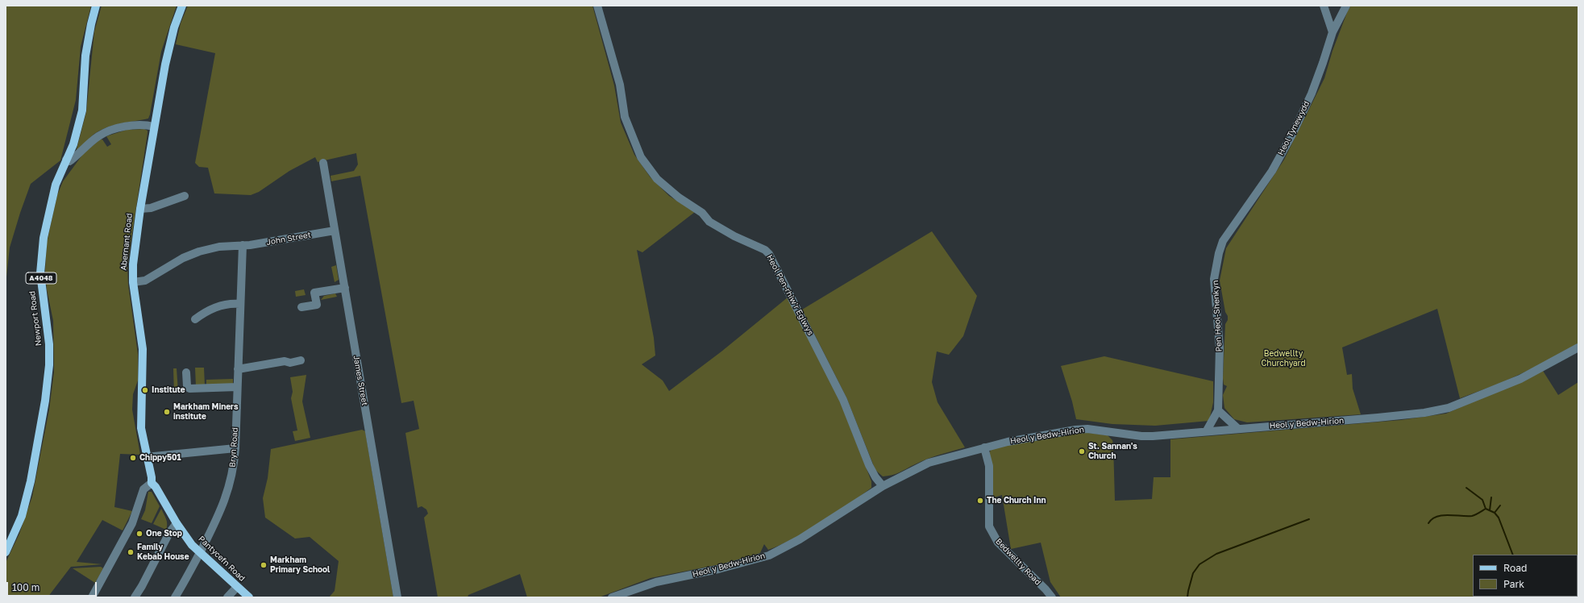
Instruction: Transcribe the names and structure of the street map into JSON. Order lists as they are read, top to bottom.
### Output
{
  "streets": {
    "main road": [
      "Abernant Road",
      "A4048",
      "Newport Road",
      "Pantycefn Road"
    ],
    "street": [
      "Heol Tynewydd",
      "John Street",
      "Heol Pen-rhiw'r Eglwys",
      "Pen Heol-Shenkyn",
      "James Street",
      "Heol y Bedw-Hirion",
      "Bryn Road",
      "Bedwellty Road"
    ]
  },
  "crossings": [
    ["Heol Tynewydd", "Pen Heol-Shenkyn"],
    ["John Street", "Abernant Road"],
    ["John Street", "James Street"],
    ["John Street", "Bryn Road"],
    ["Abernant Road", "Pantycefn Road"],
    ["Heol Pen-rhiw'r Eglwys", "Heol y Bedw-Hirion"],
    ["Pen Heol-Shenkyn", "Heol y Bedw-Hirion"],
    ["Heol y Bedw-Hirion", "Bedwellty Road"],
    ["Bryn Road", "Pantycefn Road"]
  ],
  "parks": ["Bedwellty Churchyard"],
  "places": [
    "Institute",
    "Markham Miners institute",
    "St. Sannan's Church",
    "Chippy501",
    "The Church Inn",
    "One Stop",
    "Family Kebab House",
    "Markham Primary School"
  ],
  "legend": ["Road", "Park"],
  "scale_bar": "100 m"
}
